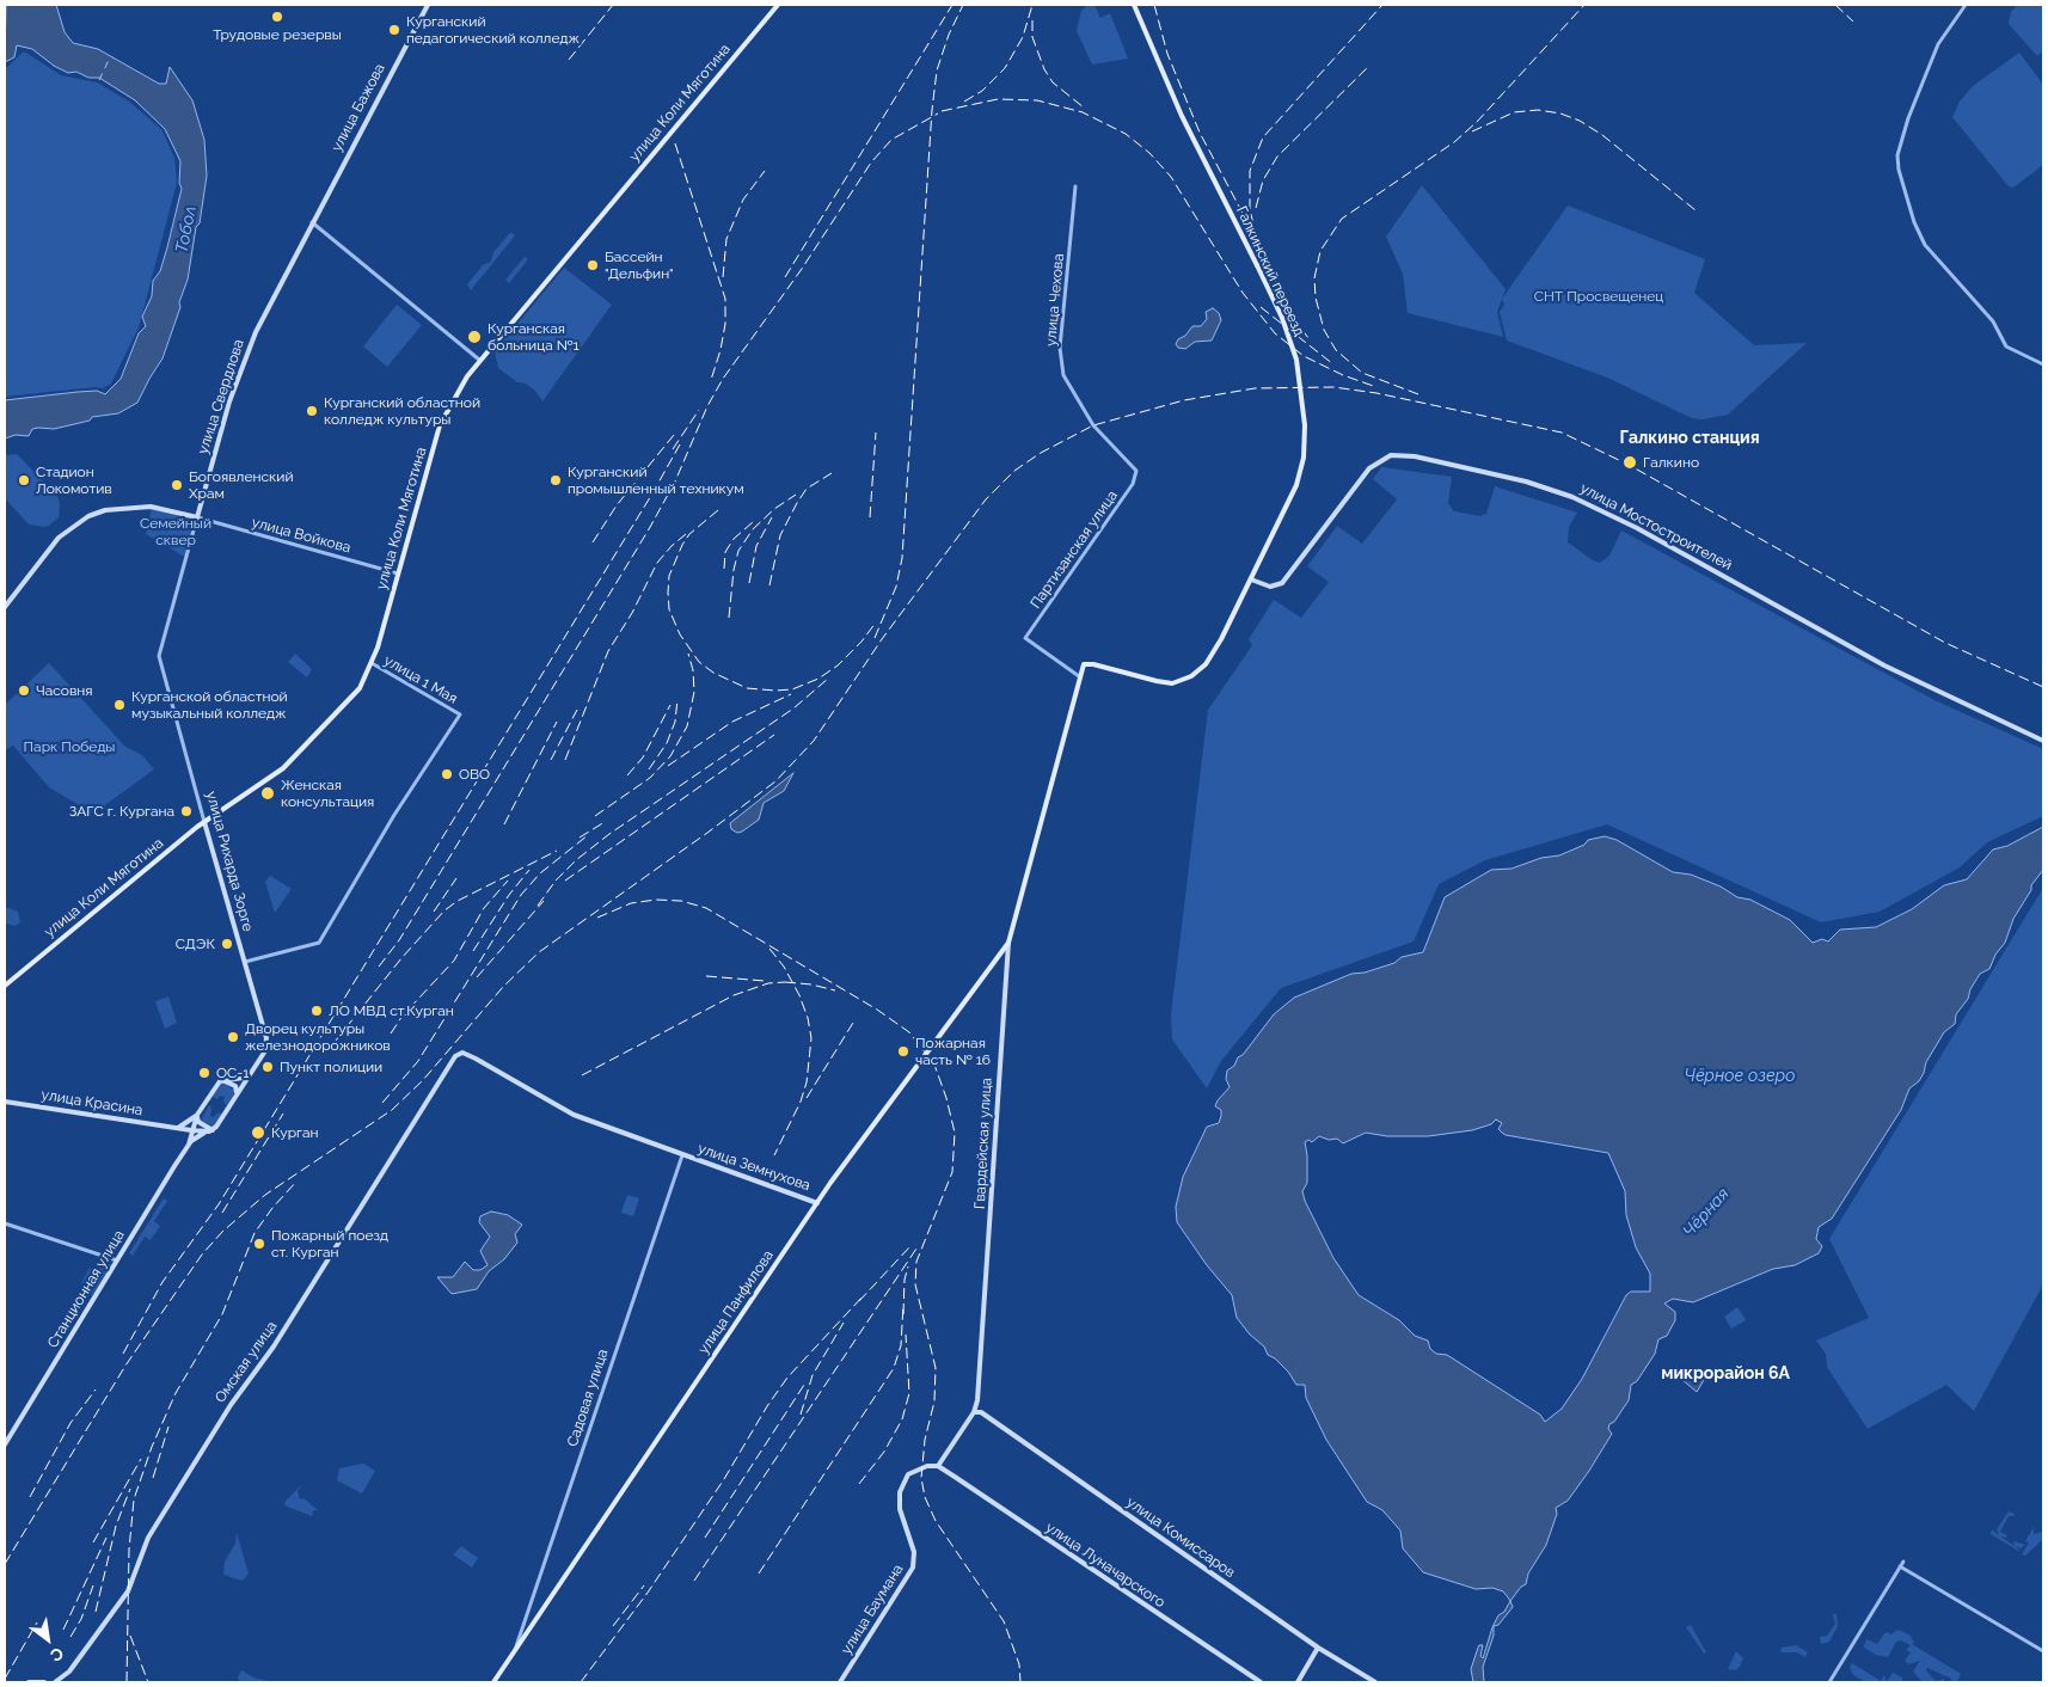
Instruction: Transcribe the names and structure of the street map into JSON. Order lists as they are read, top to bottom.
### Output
{
  "streets": {
    "main road": [
      "улица Коли Мяготина",
      "улица Бажова",
      "Галкинский переезд",
      "улица Свердлова",
      "улица Мостостроителей",
      "улица Рихарда Зорге",
      "улица Красина",
      "Гвардейская улица",
      "улица Земнухова",
      "Станционная улица",
      "улица Панфилова",
      "Омская улица",
      "улица Комиссаров",
      "улица Луначарского",
      "улица Баумана"
    ],
    "street": [
      "улица Чехова",
      "улица Войкова",
      "Партизанская улица",
      "улица 1 Мая",
      "Садовая улица"
    ]
  },
  "crossings": [
    ["улица Коли Мяготина", "улица Войкова"],
    ["улица Коли Мяготина", "улица 1 Мая"],
    ["улица Коли Мяготина", "улица Рихарда Зорге"],
    ["улица Бажова", "улица Свердлова"],
    ["Галкинский переезд", "улица Мостостроителей"],
    ["Галкинский переезд", "Партизанская улица"],
    ["Галкинский переезд", "Гвардейская улица"],
    ["улица Чехова", "Партизанская улица"],
    ["улица Свердлова", "улица Войкова"],
    ["улица Свердлова", "улица Рихарда Зорге"],
    ["Партизанская улица", "Гвардейская улица"],
    ["улица 1 Мая", "улица Рихарда Зорге"],
    ["улица Рихарда Зорге", "Станционная улица"],
    ["улица Красина", "Станционная улица"],
    ["Гвардейская улица", "улица Панфилова"],
    ["Гвардейская улица", "улица Комиссаров"],
    ["Гвардейская улица", "улица Луначарского"],
    ["Гвардейская улица", "улица Баумана"],
    ["улица Земнухова", "улица Панфилова"],
    ["улица Земнухова", "Омская улица"],
    ["улица Земнухова", "Садовая улица"],
    ["улица Панфилова", "Садовая улица"],
    ["улица Луначарского", "улица Баумана"]
  ],
  "districts": ["Галкино станция", "микрорайон 6А"],
  "water": ["Тобол", "Чёрное озеро", "Чёрная"],
  "parks": ["СНТ Просвещенец", "Семейный сквер", "Парк Победы"],
  "places": [
    "Трудовые резервы",
    "Курганский педагогический колледж",
    "Бассейн \"Дельфин\"",
    "Курганская больница №1",
    "Курганский областной колледж культуры",
    "Галкино",
    "Стадион Локомотив",
    "Курганский промышленный техникум",
    "Богоявленский Храм",
    "Часовня",
    "Курганской областной музыкальный колледж",
    "OBO",
    "Женская консультация",
    "ЗАГС г. Кургана",
    "СДЭК",
    "ЛО МВД ст.Курган",
    "Дворец культуры железнодорожников",
    "Пожарная часть № 16",
    "Пункт полиции",
    "ОС-1",
    "Курган",
    "Пожарный поезд ст. Курган"
  ],
  "north": "bottom right"
}
